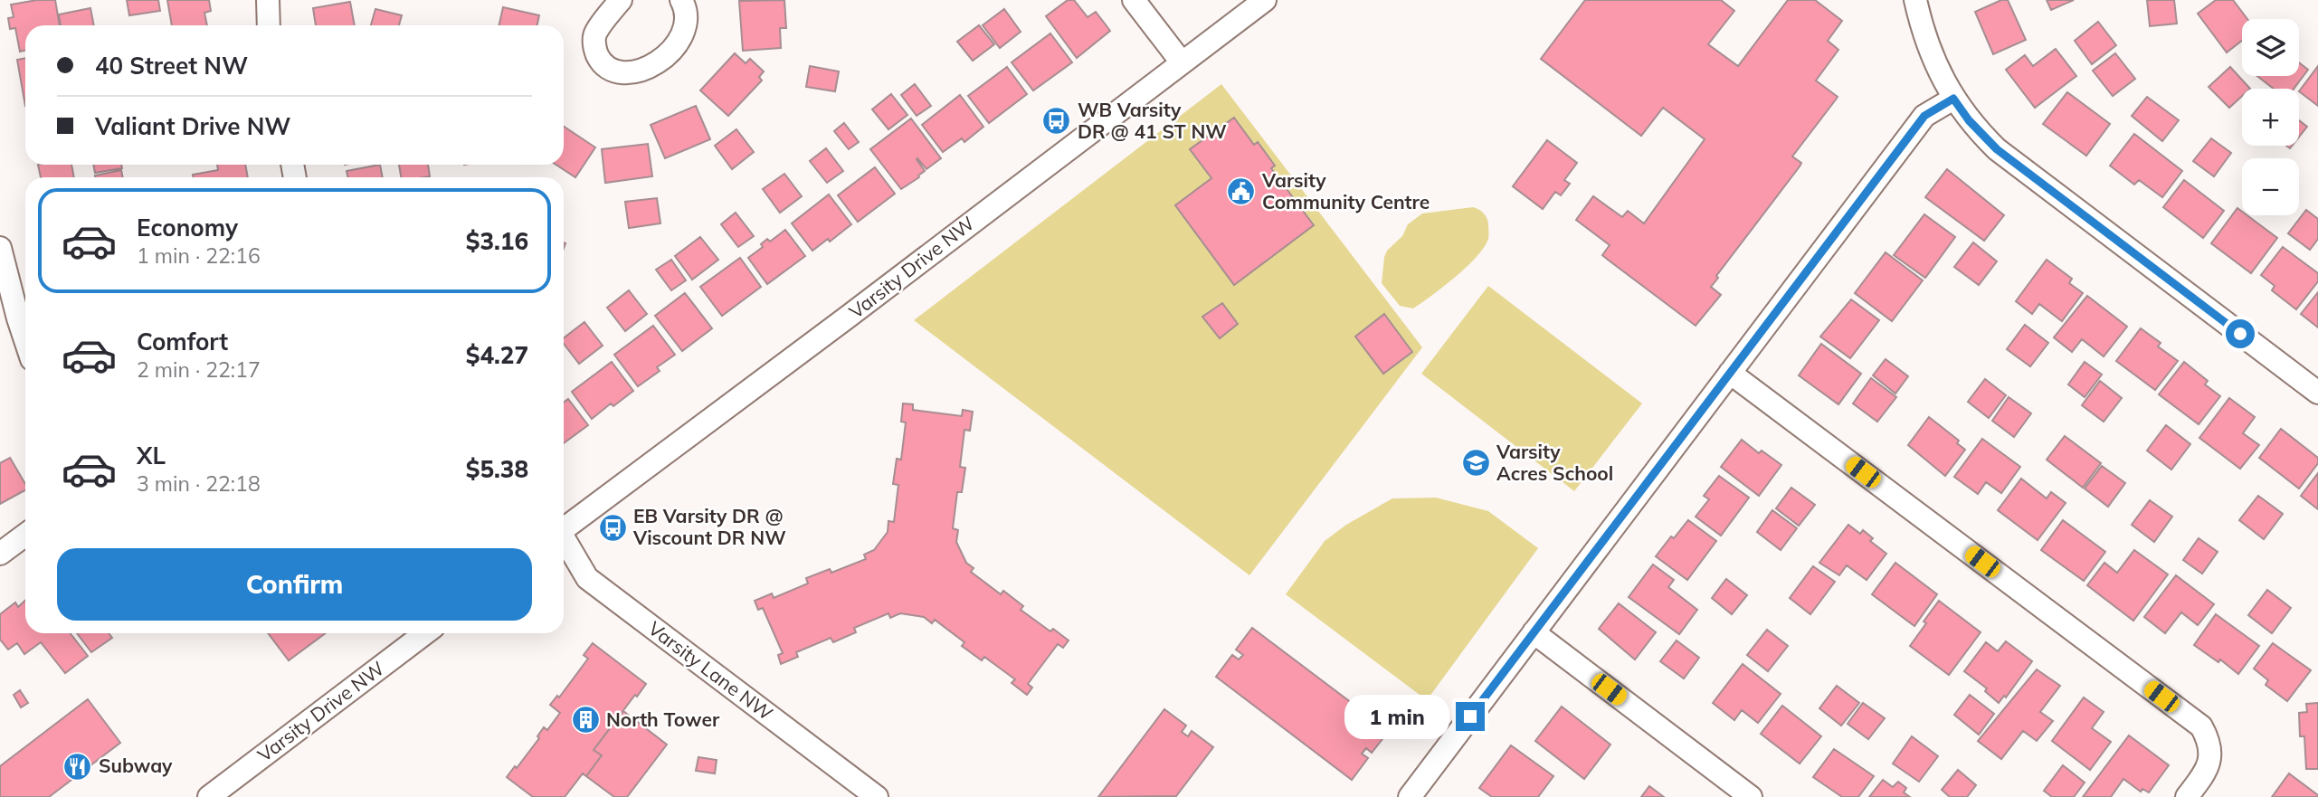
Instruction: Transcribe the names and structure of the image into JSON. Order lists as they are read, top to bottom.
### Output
{
  "streets": {
    "street": ["Varsity Drive NW", "Varsity Lane NW"]
  },
  "places": {
    "bus stop": ["WB Varsity DR @ 41 ST NW", "EB Varsity DR @ Viscount DR NW"],
    "public building": ["Varsity Community Centre"],
    "school or university": ["Varsity Acres School"],
    "building": ["North Tower"],
    "restaurant": ["Subway"]
  },
  "page": {
    "map_buttons": ["+", "−"],
    "banner": ["40 Street NW", "Valiant Drive NW"],
    "list": [
      {
        "name": "Economy",
        "note": "1 min · 22:16",
        "value": "$3.16"
      },
      {
        "name": "Comfort",
        "note": "2 min · 22:17",
        "value": "$4.27"
      },
      {
        "name": "XL",
        "note": "3 min · 22:18",
        "value": "$5.38"
      }
    ],
    "buttons": "Confirm",
    "bubble": "1 min"
  }
}
